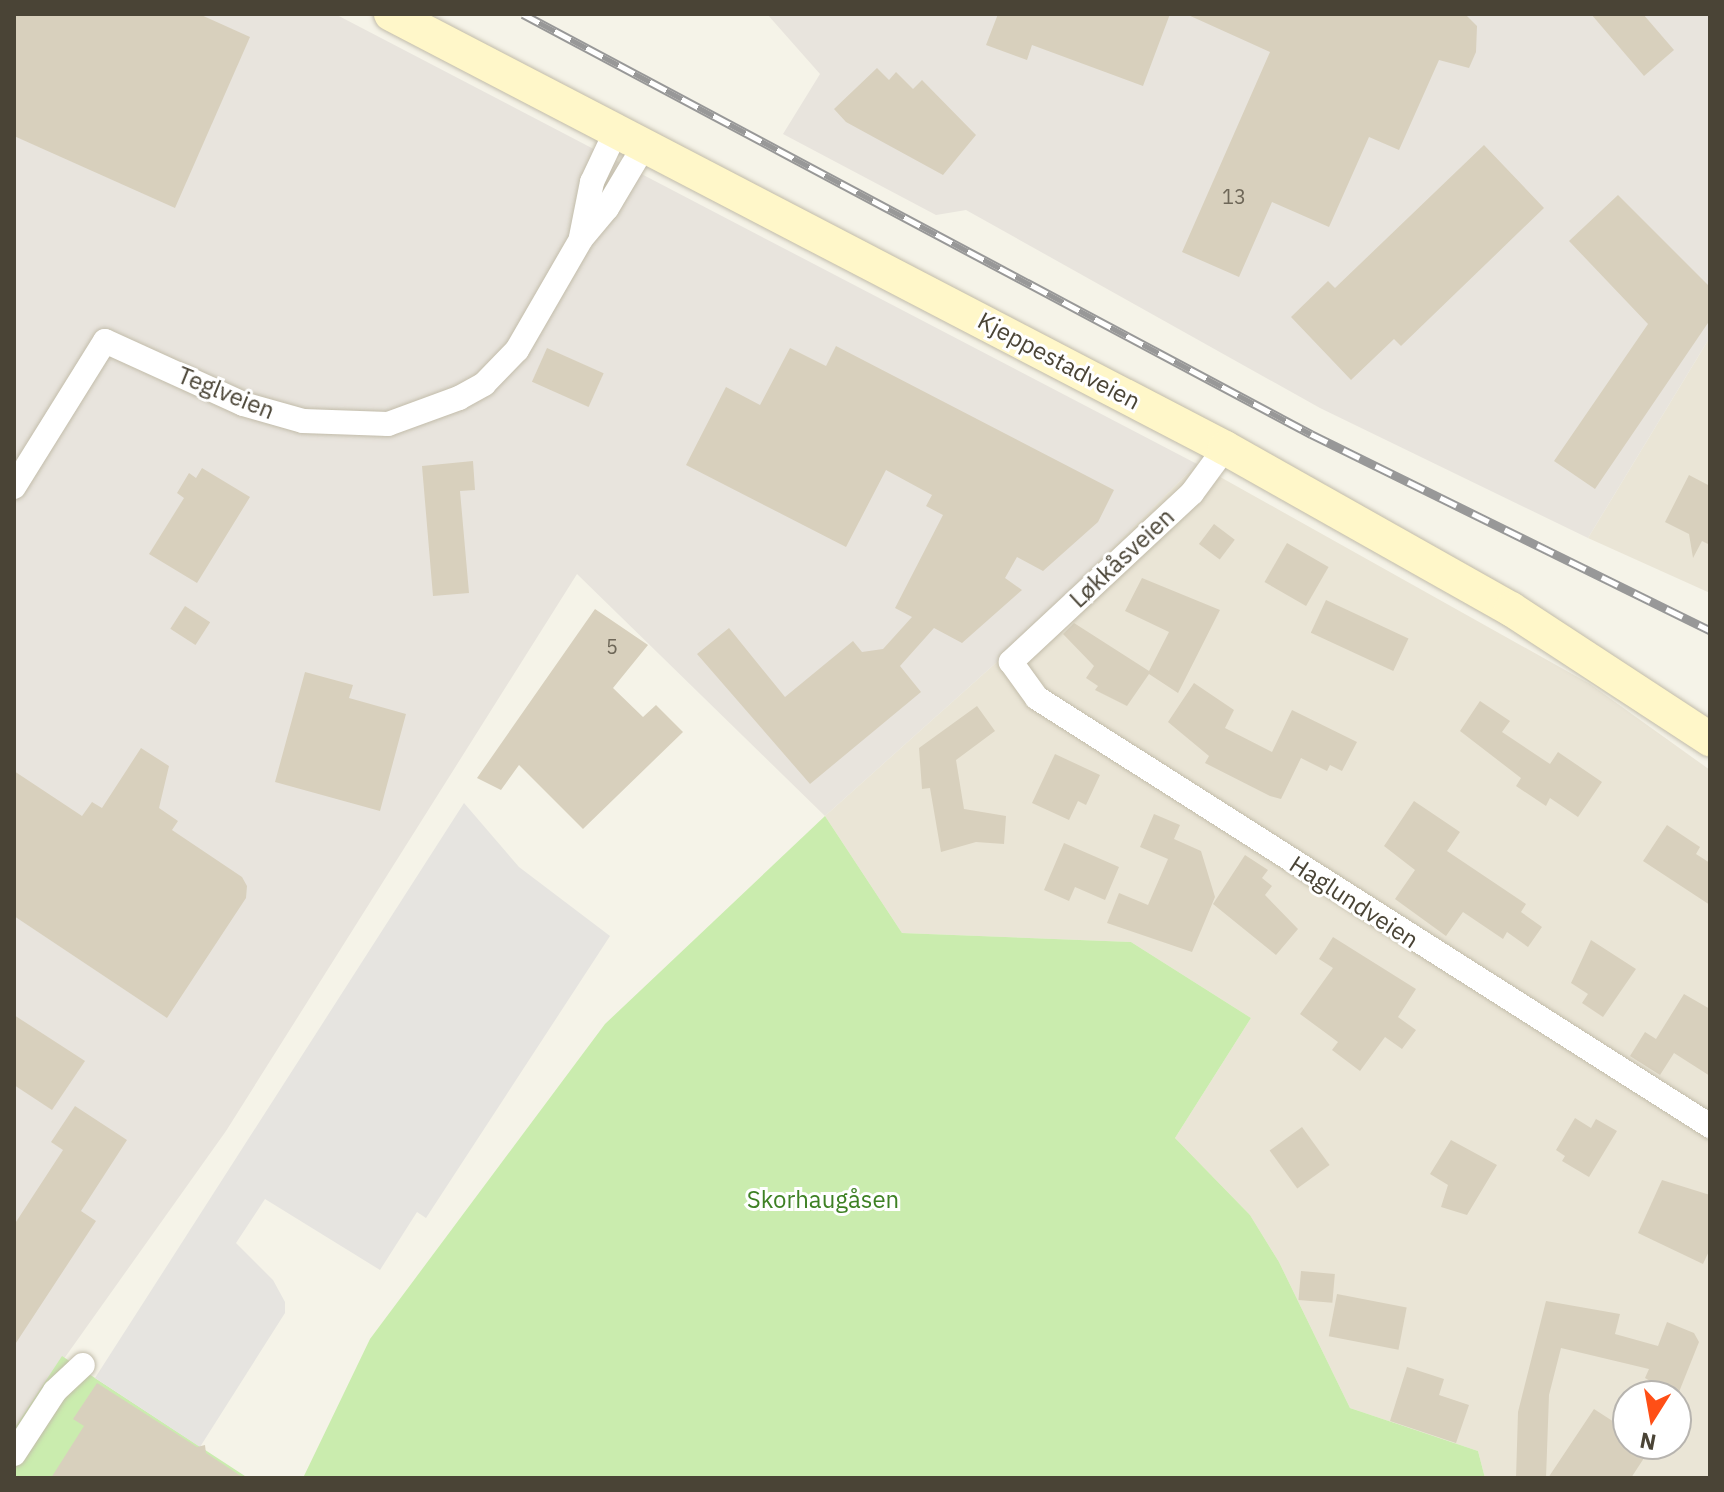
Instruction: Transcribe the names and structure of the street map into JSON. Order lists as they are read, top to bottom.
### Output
{
  "streets": {
    "main road": ["Kjeppestadveien"],
    "street": ["Teglveien", "Løkkåsveien", "Haglundveien"]
  },
  "crossings": [
    ["Kjeppestadveien", "Teglveien"],
    ["Kjeppestadveien", "Løkkåsveien"],
    ["Løkkåsveien", "Haglundveien"]
  ],
  "parks": ["Skorhaugåsen"],
  "house_numbers": ["13", "5"],
  "north": "bottom"
}
